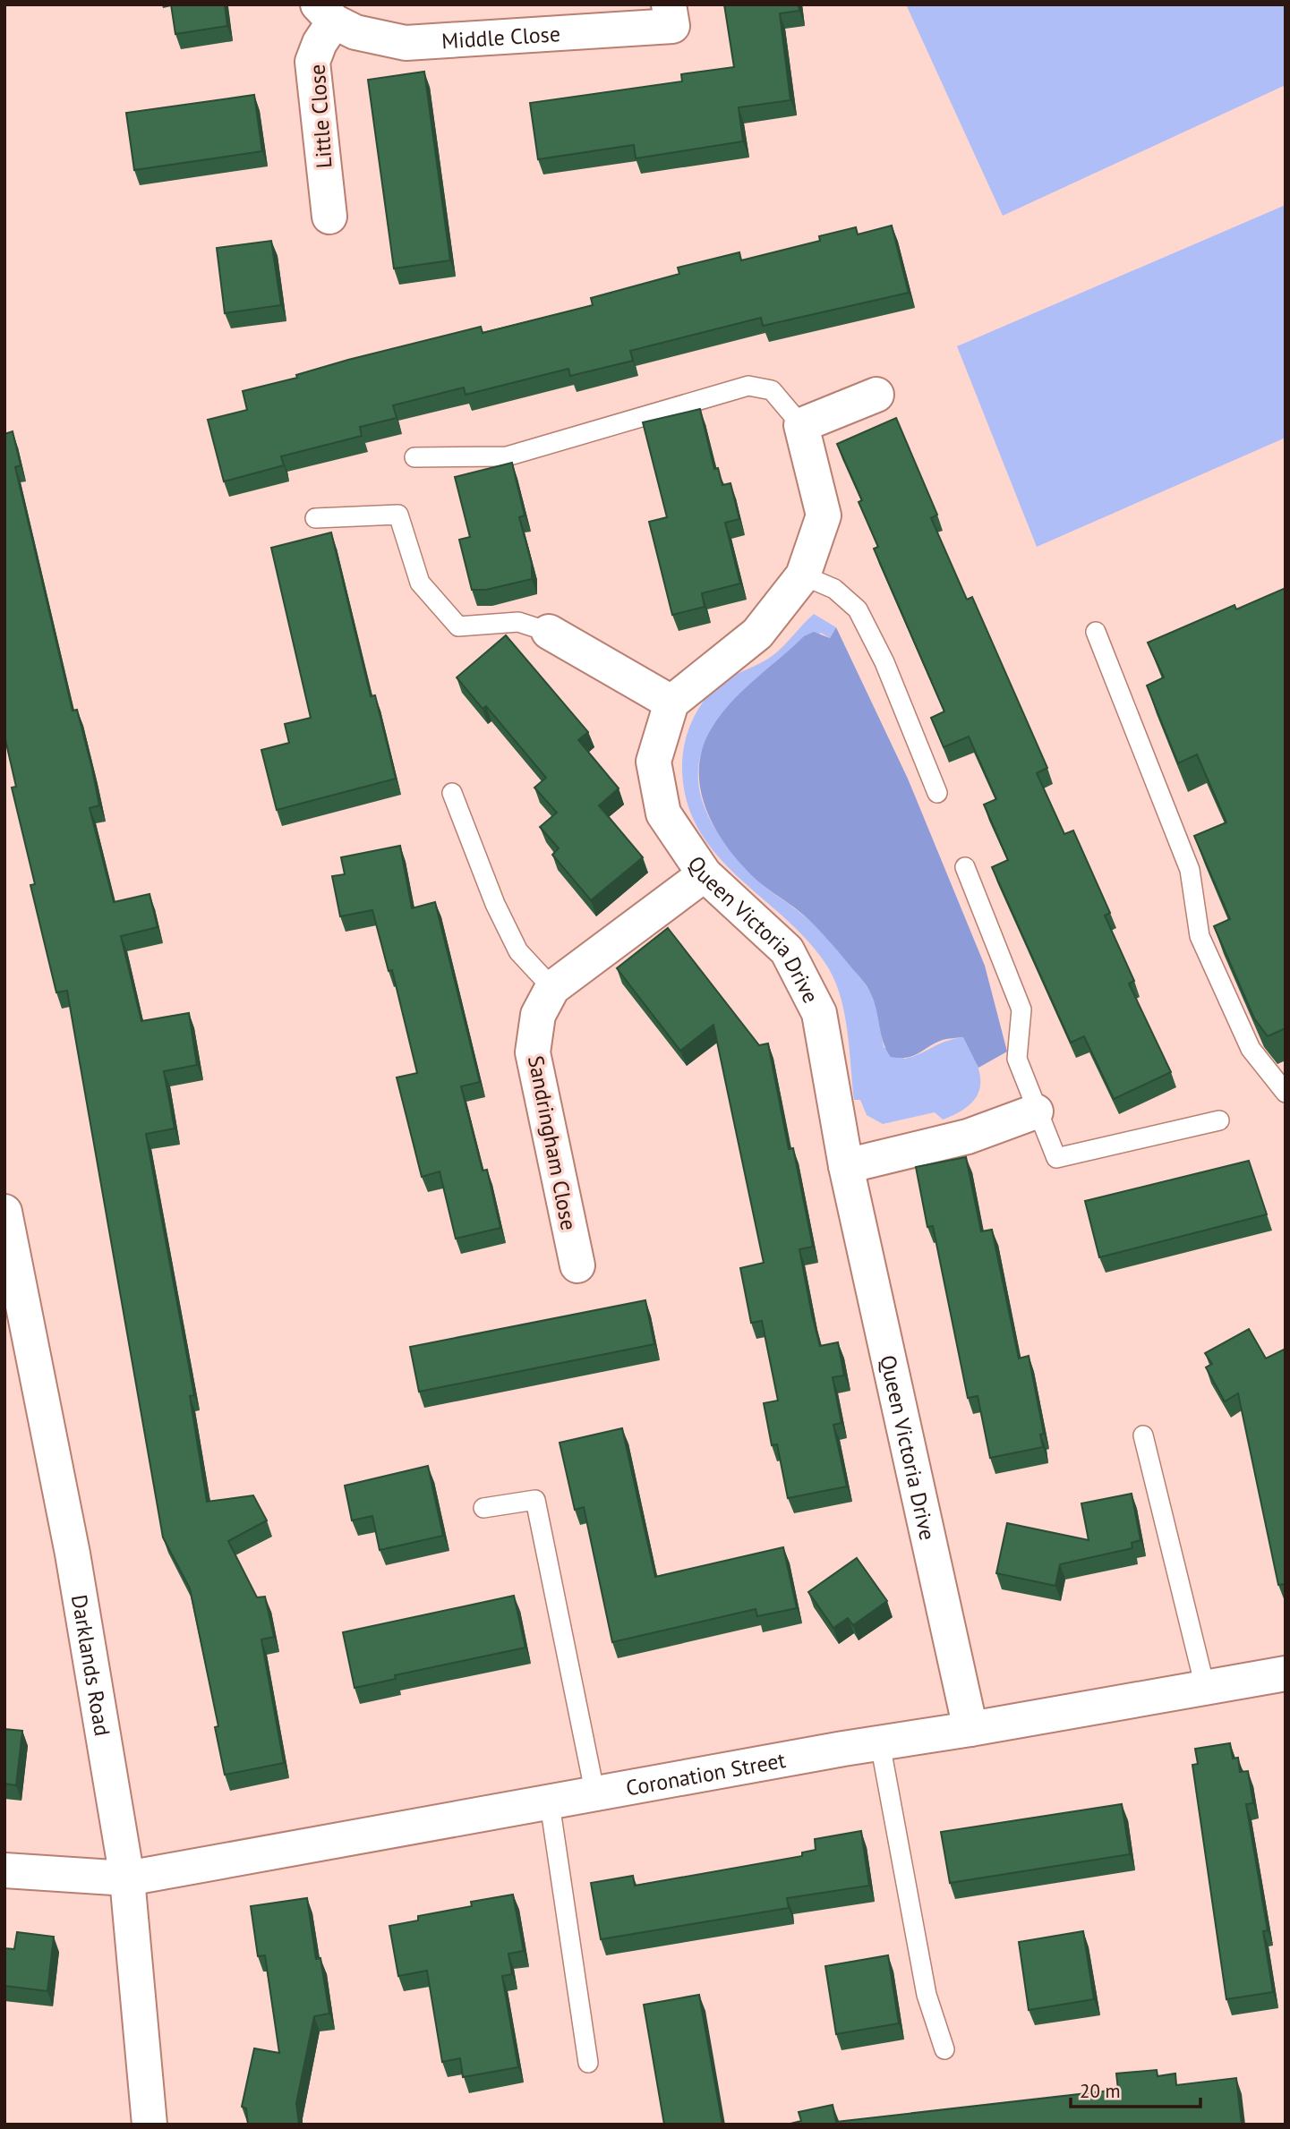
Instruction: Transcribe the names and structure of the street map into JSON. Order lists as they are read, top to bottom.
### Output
{
  "streets": {
    "street": [
      "Middle Close",
      "Little Close",
      "Queen Victoria Drive",
      "Sandringham Close",
      "Darklands Road",
      "Coronation Street"
    ]
  },
  "crossings": [
    ["Middle Close", "Little Close"],
    ["Queen Victoria Drive", "Sandringham Close"],
    ["Queen Victoria Drive", "Coronation Street"],
    ["Darklands Road", "Coronation Street"]
  ],
  "scale_bar": "20 m"
}
